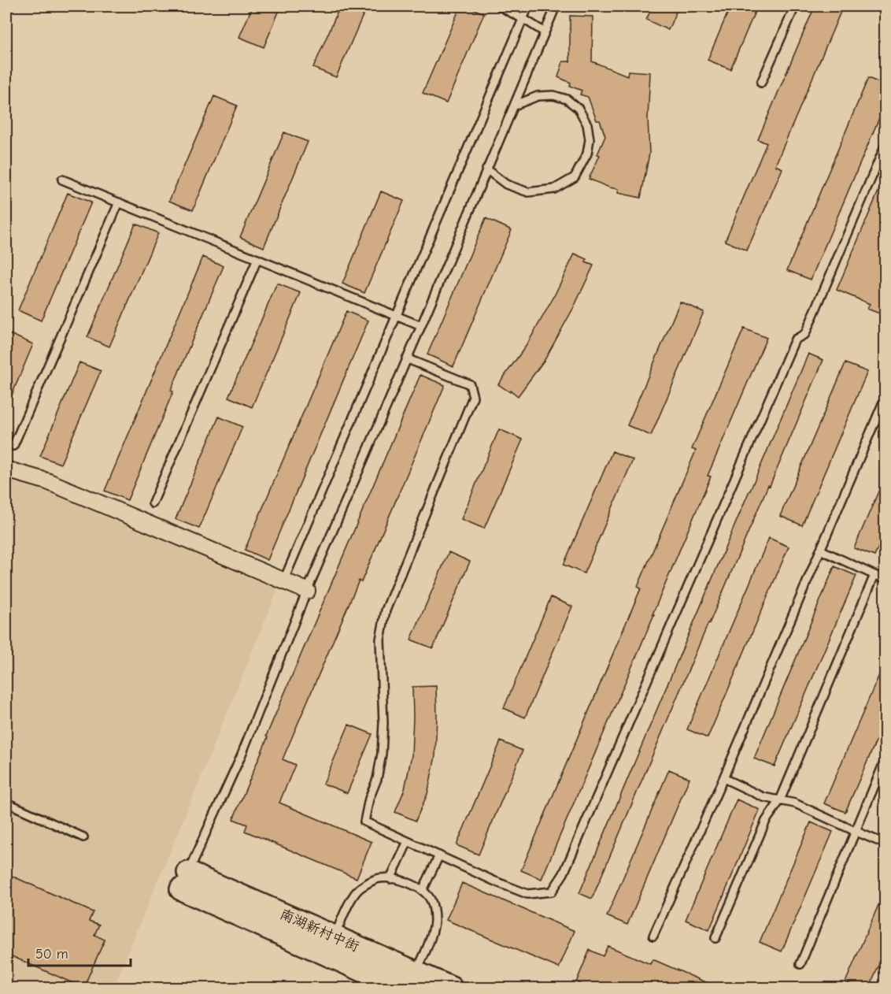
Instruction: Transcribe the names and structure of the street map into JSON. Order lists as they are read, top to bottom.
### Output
{
  "streets": {
    "street": ["南湖新村中街"]
  },
  "scale_bar": "50 m"
}
